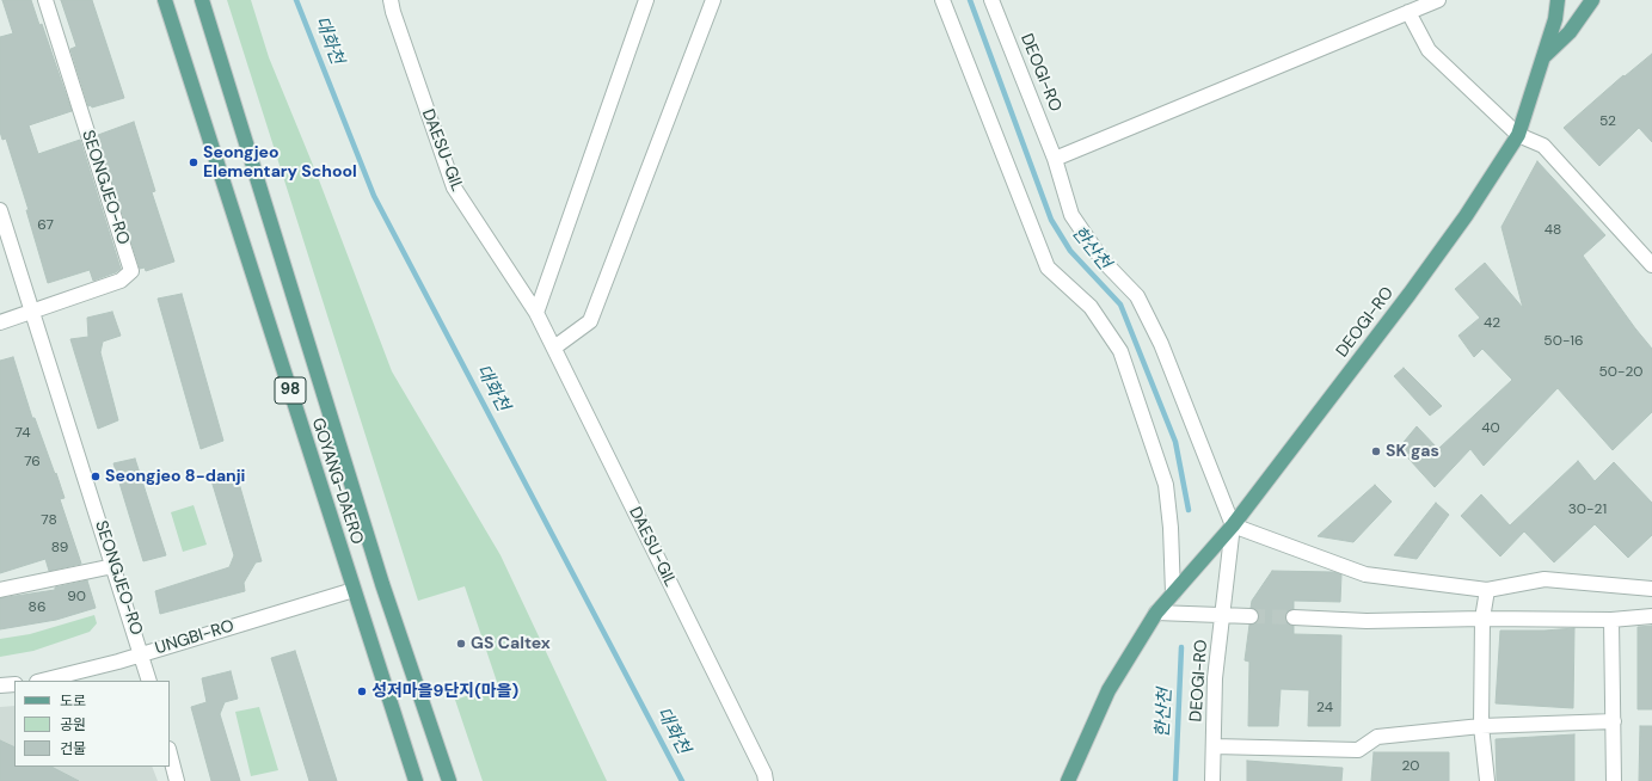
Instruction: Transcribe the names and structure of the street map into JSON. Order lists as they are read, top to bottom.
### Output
{
  "streets": {
    "main road": ["DEOGI-RO", "98", "GOYANG-DAERO"],
    "street": ["DAESU-GIL", "SEONGJEO-RO", "UNGBI-RO"]
  },
  "crossings": [
    ["SEONGJEO-RO", "UNGBI-RO"],
    ["GOYANG-DAERO", "UNGBI-RO"]
  ],
  "water": ["대화천", "한산천"],
  "places": [
    "Seongjeo Elementary School",
    "SK gas",
    "Seongjeo 8-danji",
    "GS Caltex",
    "성저마을9단지(마을)"
  ],
  "house_numbers": [
    "52",
    "67",
    "48",
    "42",
    "50-16",
    "50-20",
    "40",
    "74",
    "76",
    "30-21",
    "78",
    "89",
    "90",
    "86",
    "24",
    "20"
  ],
  "legend": ["도로", "공원", "건물"]
}
